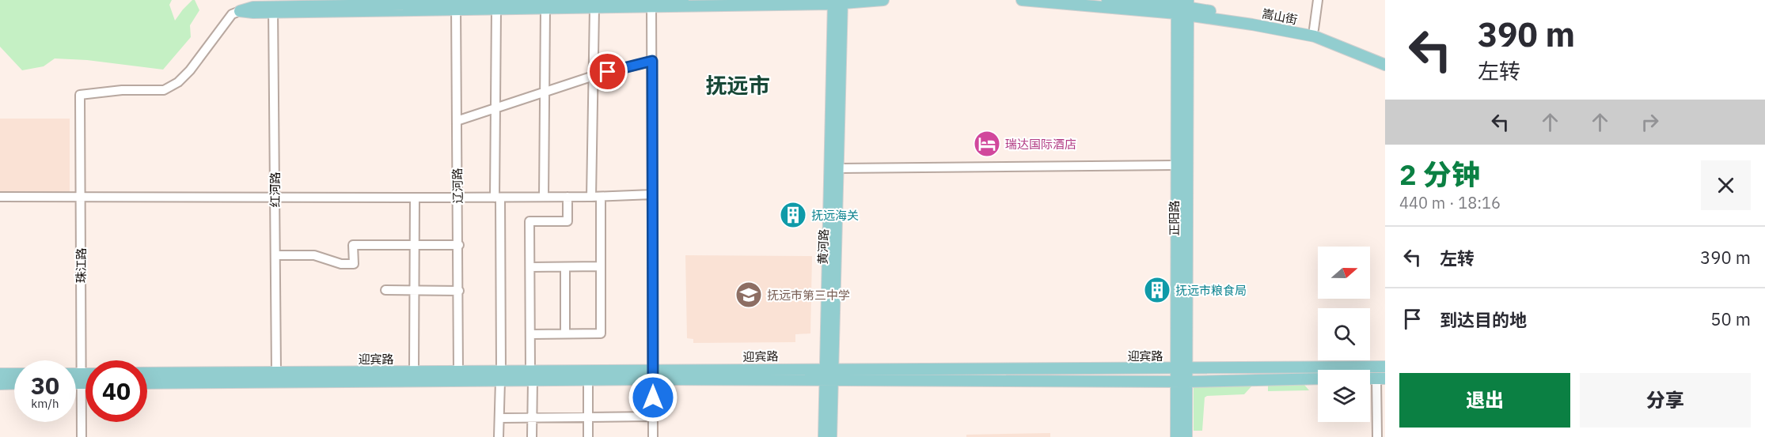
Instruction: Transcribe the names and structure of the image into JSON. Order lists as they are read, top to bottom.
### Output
{
  "streets": {
    "main road": [
      "嵩山街",
      "正阳路",
      "黄河路",
      "迎宾路"
    ],
    "street": ["辽河路", "红河路", "珠江路"]
  },
  "crossings": [
    ["嵩山街", "正阳路"],
    ["辽河路", "迎宾路"],
    ["红河路", "迎宾路"],
    ["正阳路", "迎宾路"],
    ["黄河路", "迎宾路"]
  ],
  "districts": ["抚远市"],
  "places": {
    "hotel": ["瑞达国际酒店"],
    "building": ["抚远海关", "抚远市粮食局"],
    "school or university": ["抚远市第三中学"]
  },
  "north": "right",
  "page": {
    "turn": ["390 m", "左转"],
    "heading": ["2 分钟", "440 m · 18:16"],
    "list": [
      {
        "name": "左转",
        "value": "390 m"
      },
      {
        "name": "到达目的地",
        "value": "50 m"
      }
    ],
    "speed": "30 km/h",
    "limit": "40",
    "buttons": ["退出", "分享"]
  }
}
